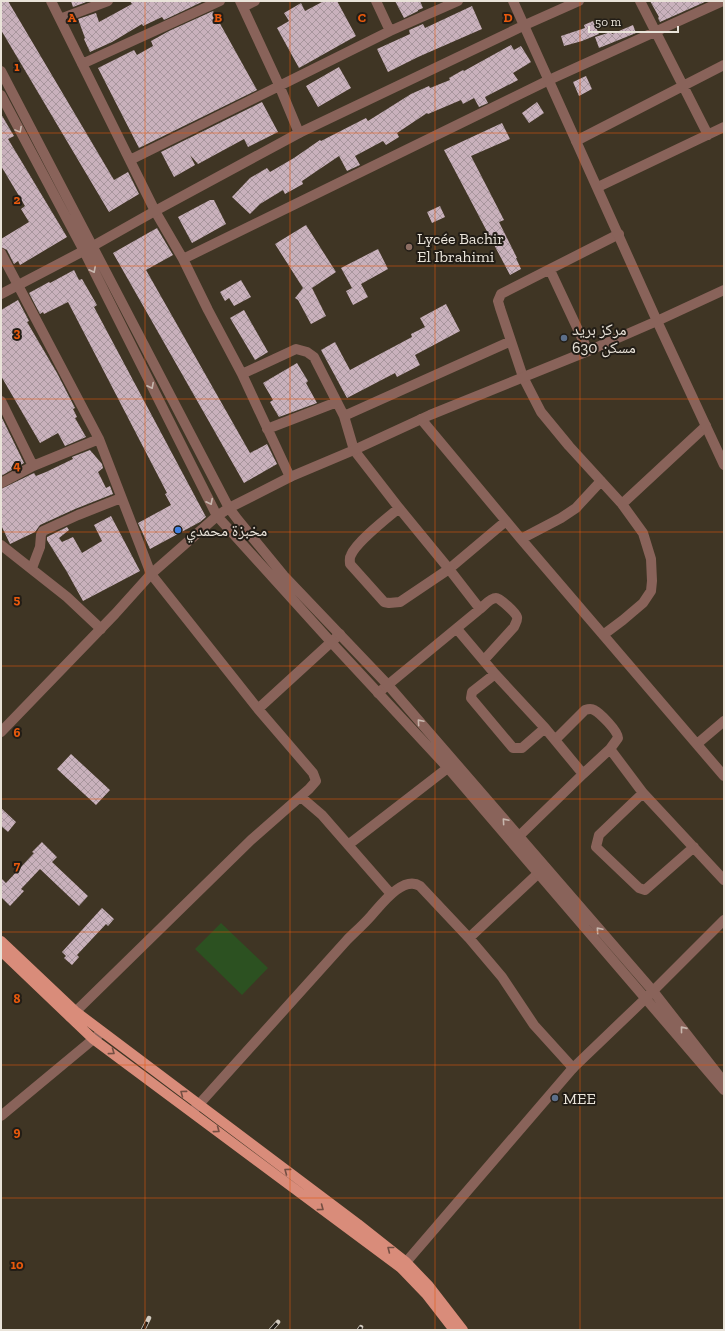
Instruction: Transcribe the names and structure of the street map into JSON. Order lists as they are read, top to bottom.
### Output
{
  "places": [
    "Lycée Bachir El Ibrahimi",
    "مركز بريد 630 مسكن",
    "مخبزة محمدي",
    "MEE"
  ],
  "scale_bar": "50 m",
  "grid": {
    "columns": [
      "A",
      "B",
      "C",
      "D"
    ],
    "rows": [
      "1",
      "2",
      "3",
      "4",
      "5",
      "6",
      "7",
      "8",
      "9",
      "10"
    ]
  }
}
